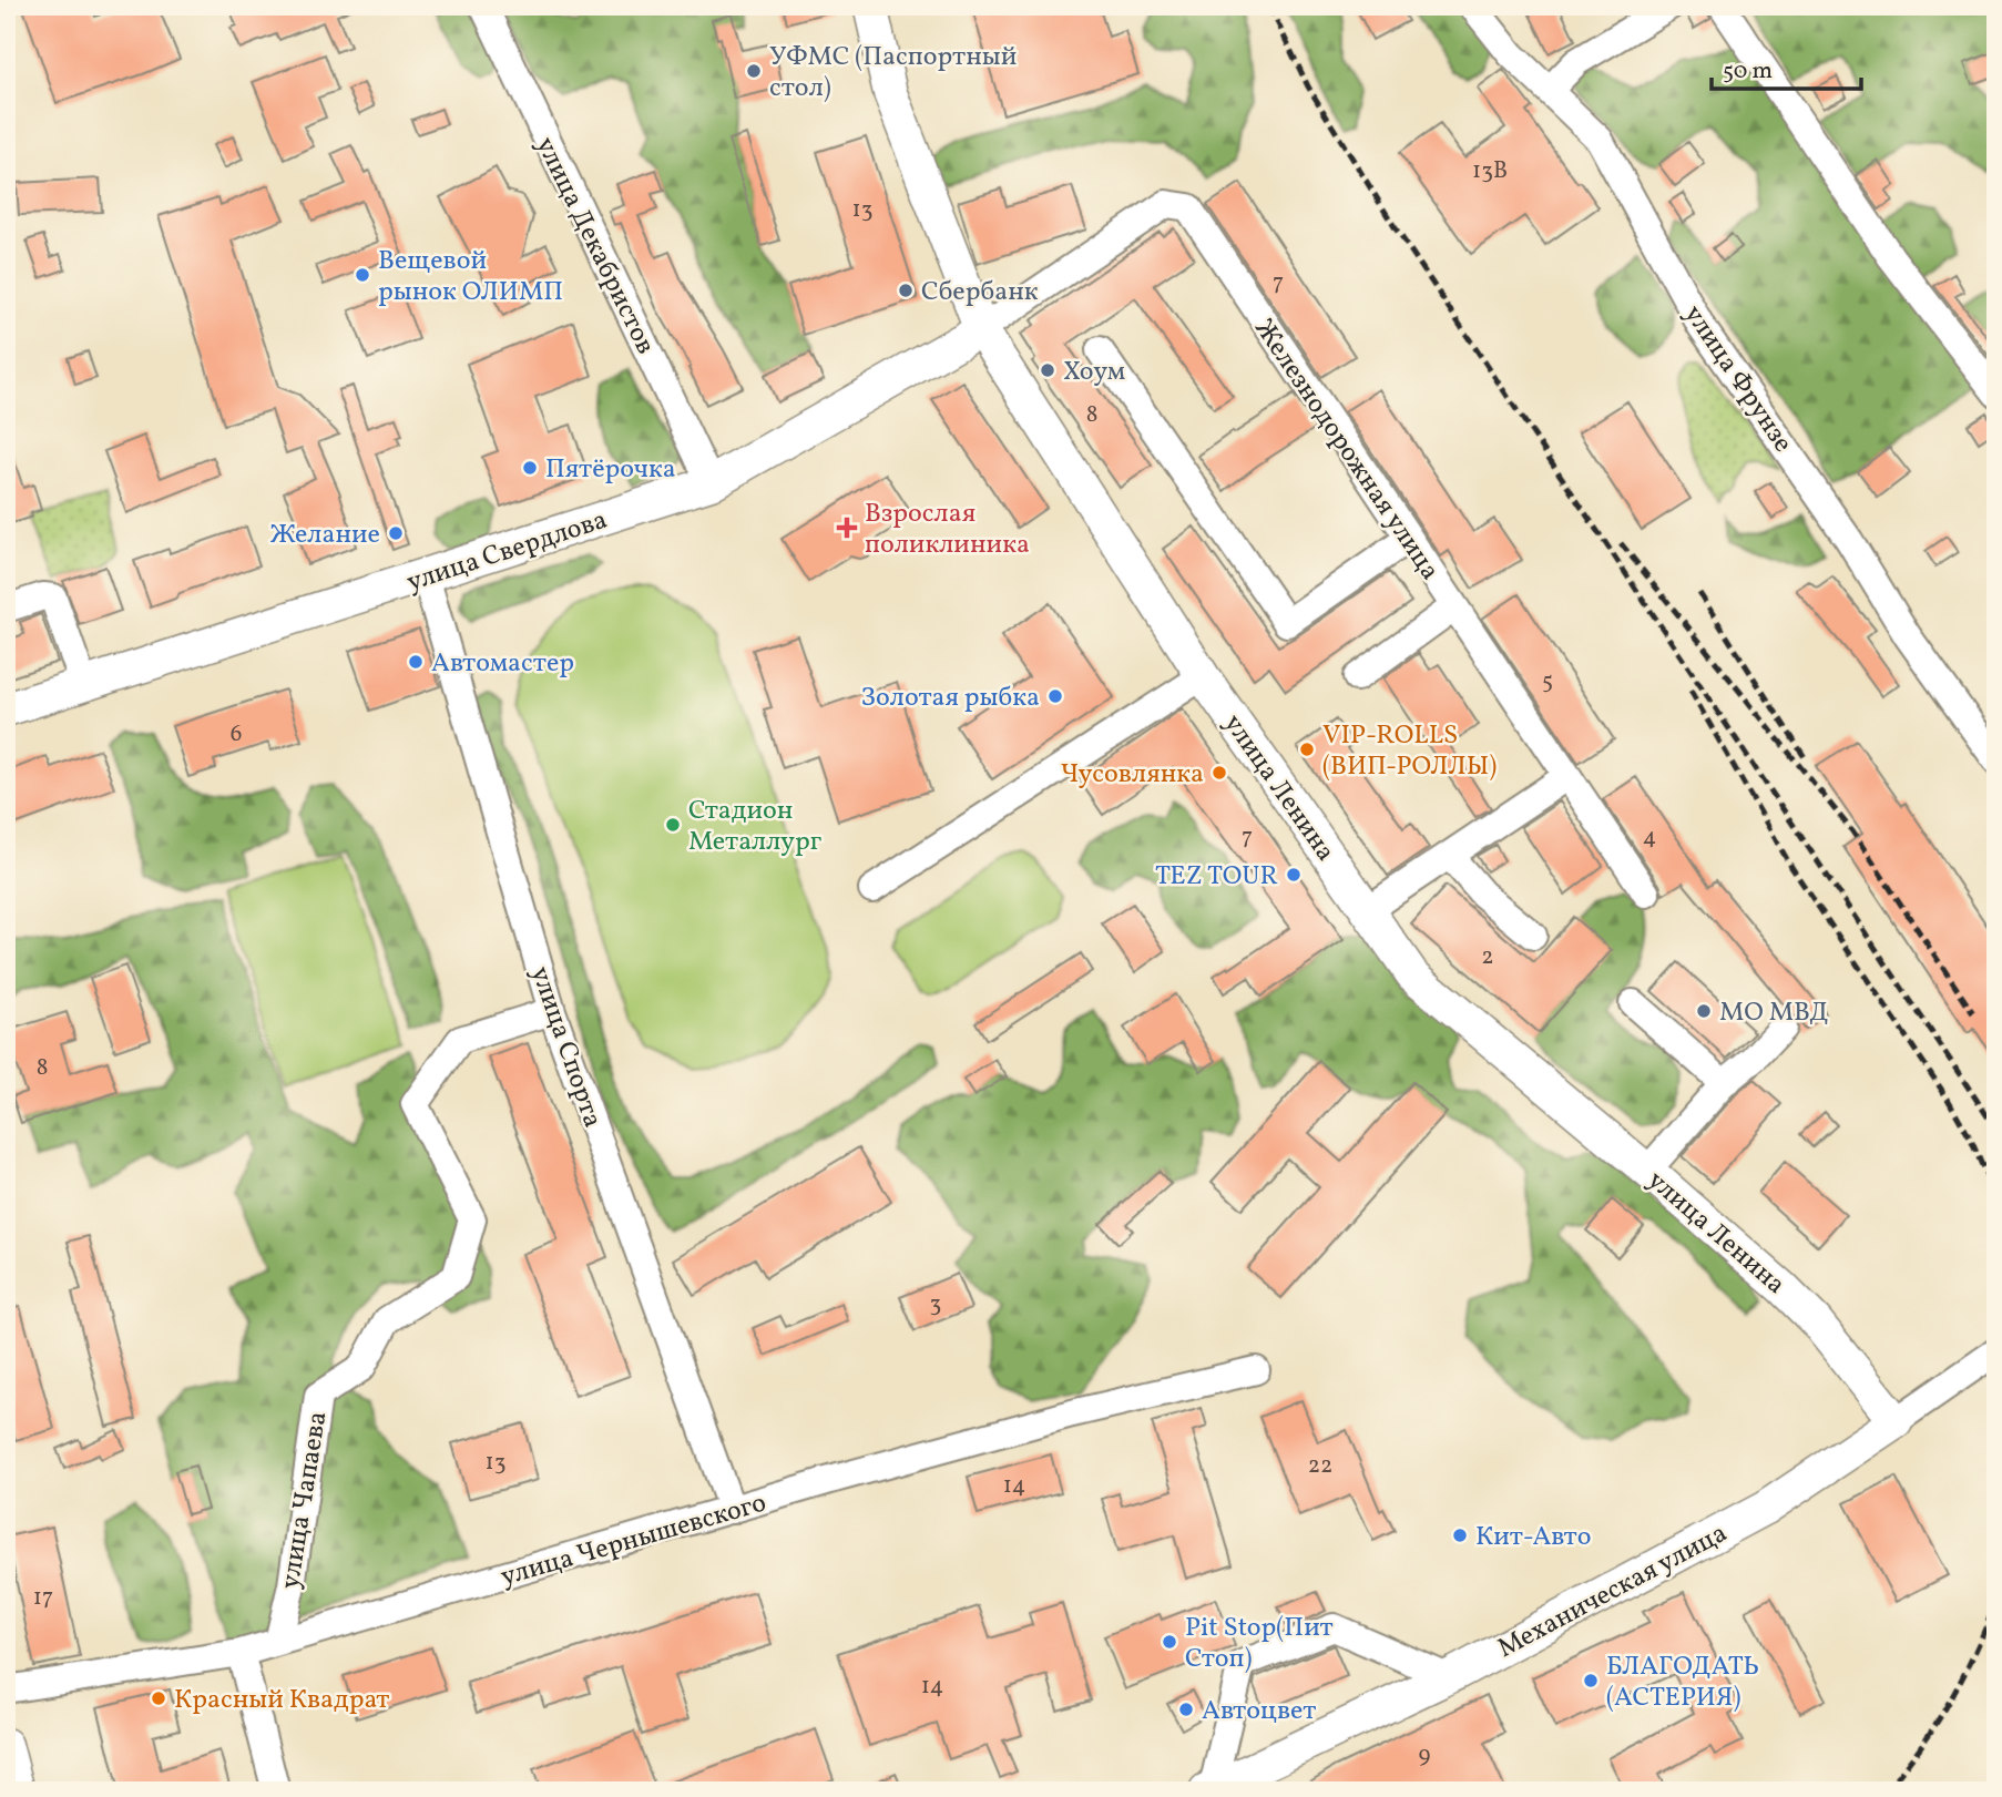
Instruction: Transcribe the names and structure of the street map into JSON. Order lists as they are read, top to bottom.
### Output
{
  "streets": {
    "main road": ["улица Свердлова", "улица Ленина", "Механическая улица"],
    "street": [
      "улица Декабристов",
      "улица Фрунзе",
      "Железнодорожная улица",
      "улица Спорта",
      "улица Чапаева",
      "улица Чернышевского"
    ]
  },
  "crossings": [
    ["улица Декабристов", "улица Свердлова"],
    ["Железнодорожная улица", "улица Свердлова"],
    ["Железнодорожная улица", "улица Ленина"],
    ["улица Свердлова", "улица Ленина"],
    ["улица Свердлова", "улица Спорта"],
    ["улица Ленина", "Механическая улица"],
    ["улица Спорта", "улица Чапаева"],
    ["улица Спорта", "улица Чернышевского"],
    ["улица Чапаева", "улица Чернышевского"]
  ],
  "places": {
    "other": [
      "УФМС (Паспортный стол)",
      "Вещевой рынок ОЛИМП",
      "Сбербанк",
      "Хоум",
      "Пятёрочка",
      "Желание",
      "Автомастер",
      "Золотая рыбка",
      "VIP-ROLLS (ВИП-РОЛЛЫ)",
      "Чусовлянка",
      "Стадион Металлург",
      "TEZ TOUR",
      "МО МВД",
      "Кит-Авто",
      "Pit Stop(Пит Стоп)",
      "БЛАГОДАТЬ (АСТЕРИЯ)",
      "Красный Квадрат",
      "Автоцвет"
    ],
    "health": ["Взрослая поликлиника"]
  },
  "house_numbers": [
    "13В",
    "13",
    "7",
    "8",
    "5",
    "6",
    "7",
    "4",
    "2",
    "8",
    "3",
    "13",
    "22",
    "14",
    "17",
    "14",
    "9"
  ],
  "scale_bar": "50 m"
}
